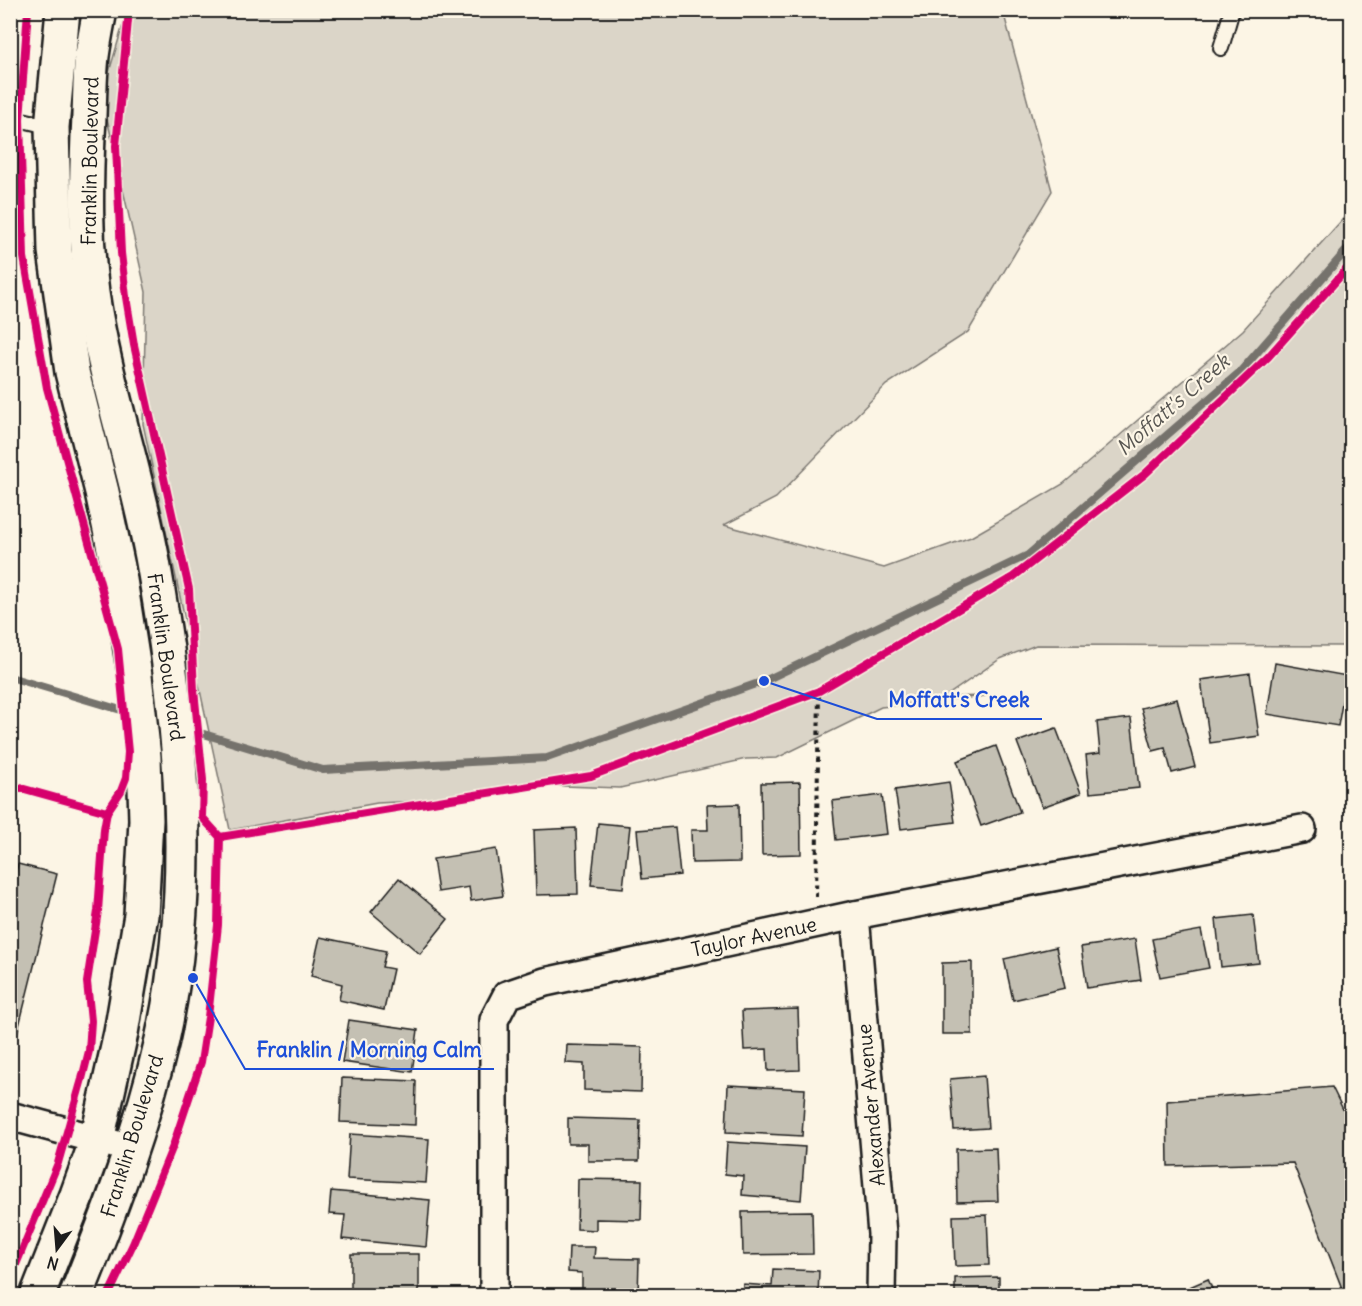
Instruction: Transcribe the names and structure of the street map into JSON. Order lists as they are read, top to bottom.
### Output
{
  "streets": {
    "main road": ["Franklin Boulevard"],
    "street": ["Taylor Avenue", "Alexander Avenue"]
  },
  "crossings": [
    ["Taylor Avenue", "Alexander Avenue"]
  ],
  "water": ["Moffatt's Creek"],
  "places": ["Moffatt's Creek", "Franklin / Morning Calm"],
  "north": "bottom"
}
